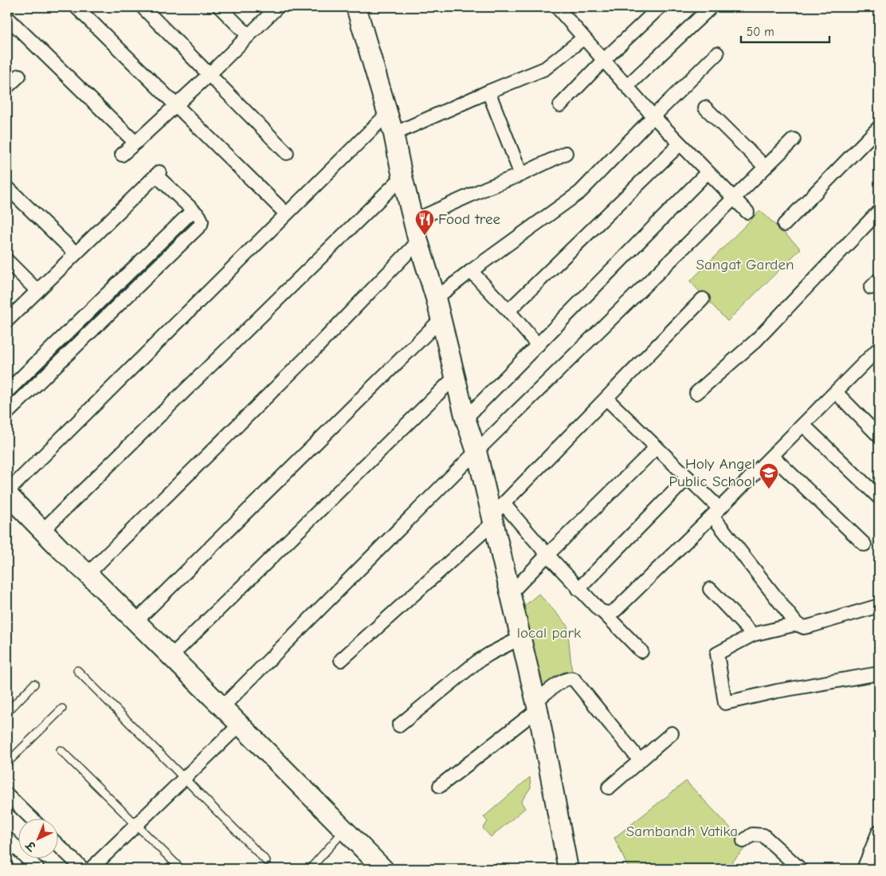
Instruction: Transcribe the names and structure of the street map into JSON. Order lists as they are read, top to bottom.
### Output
{
  "parks": ["Sangat Garden", "local park", "Sambandh Vatika"],
  "places": {
    "restaurant": ["Food tree"],
    "school or university": ["Holy Angel Public School"]
  },
  "scale_bar": "50 m",
  "north": "bottom left"
}
